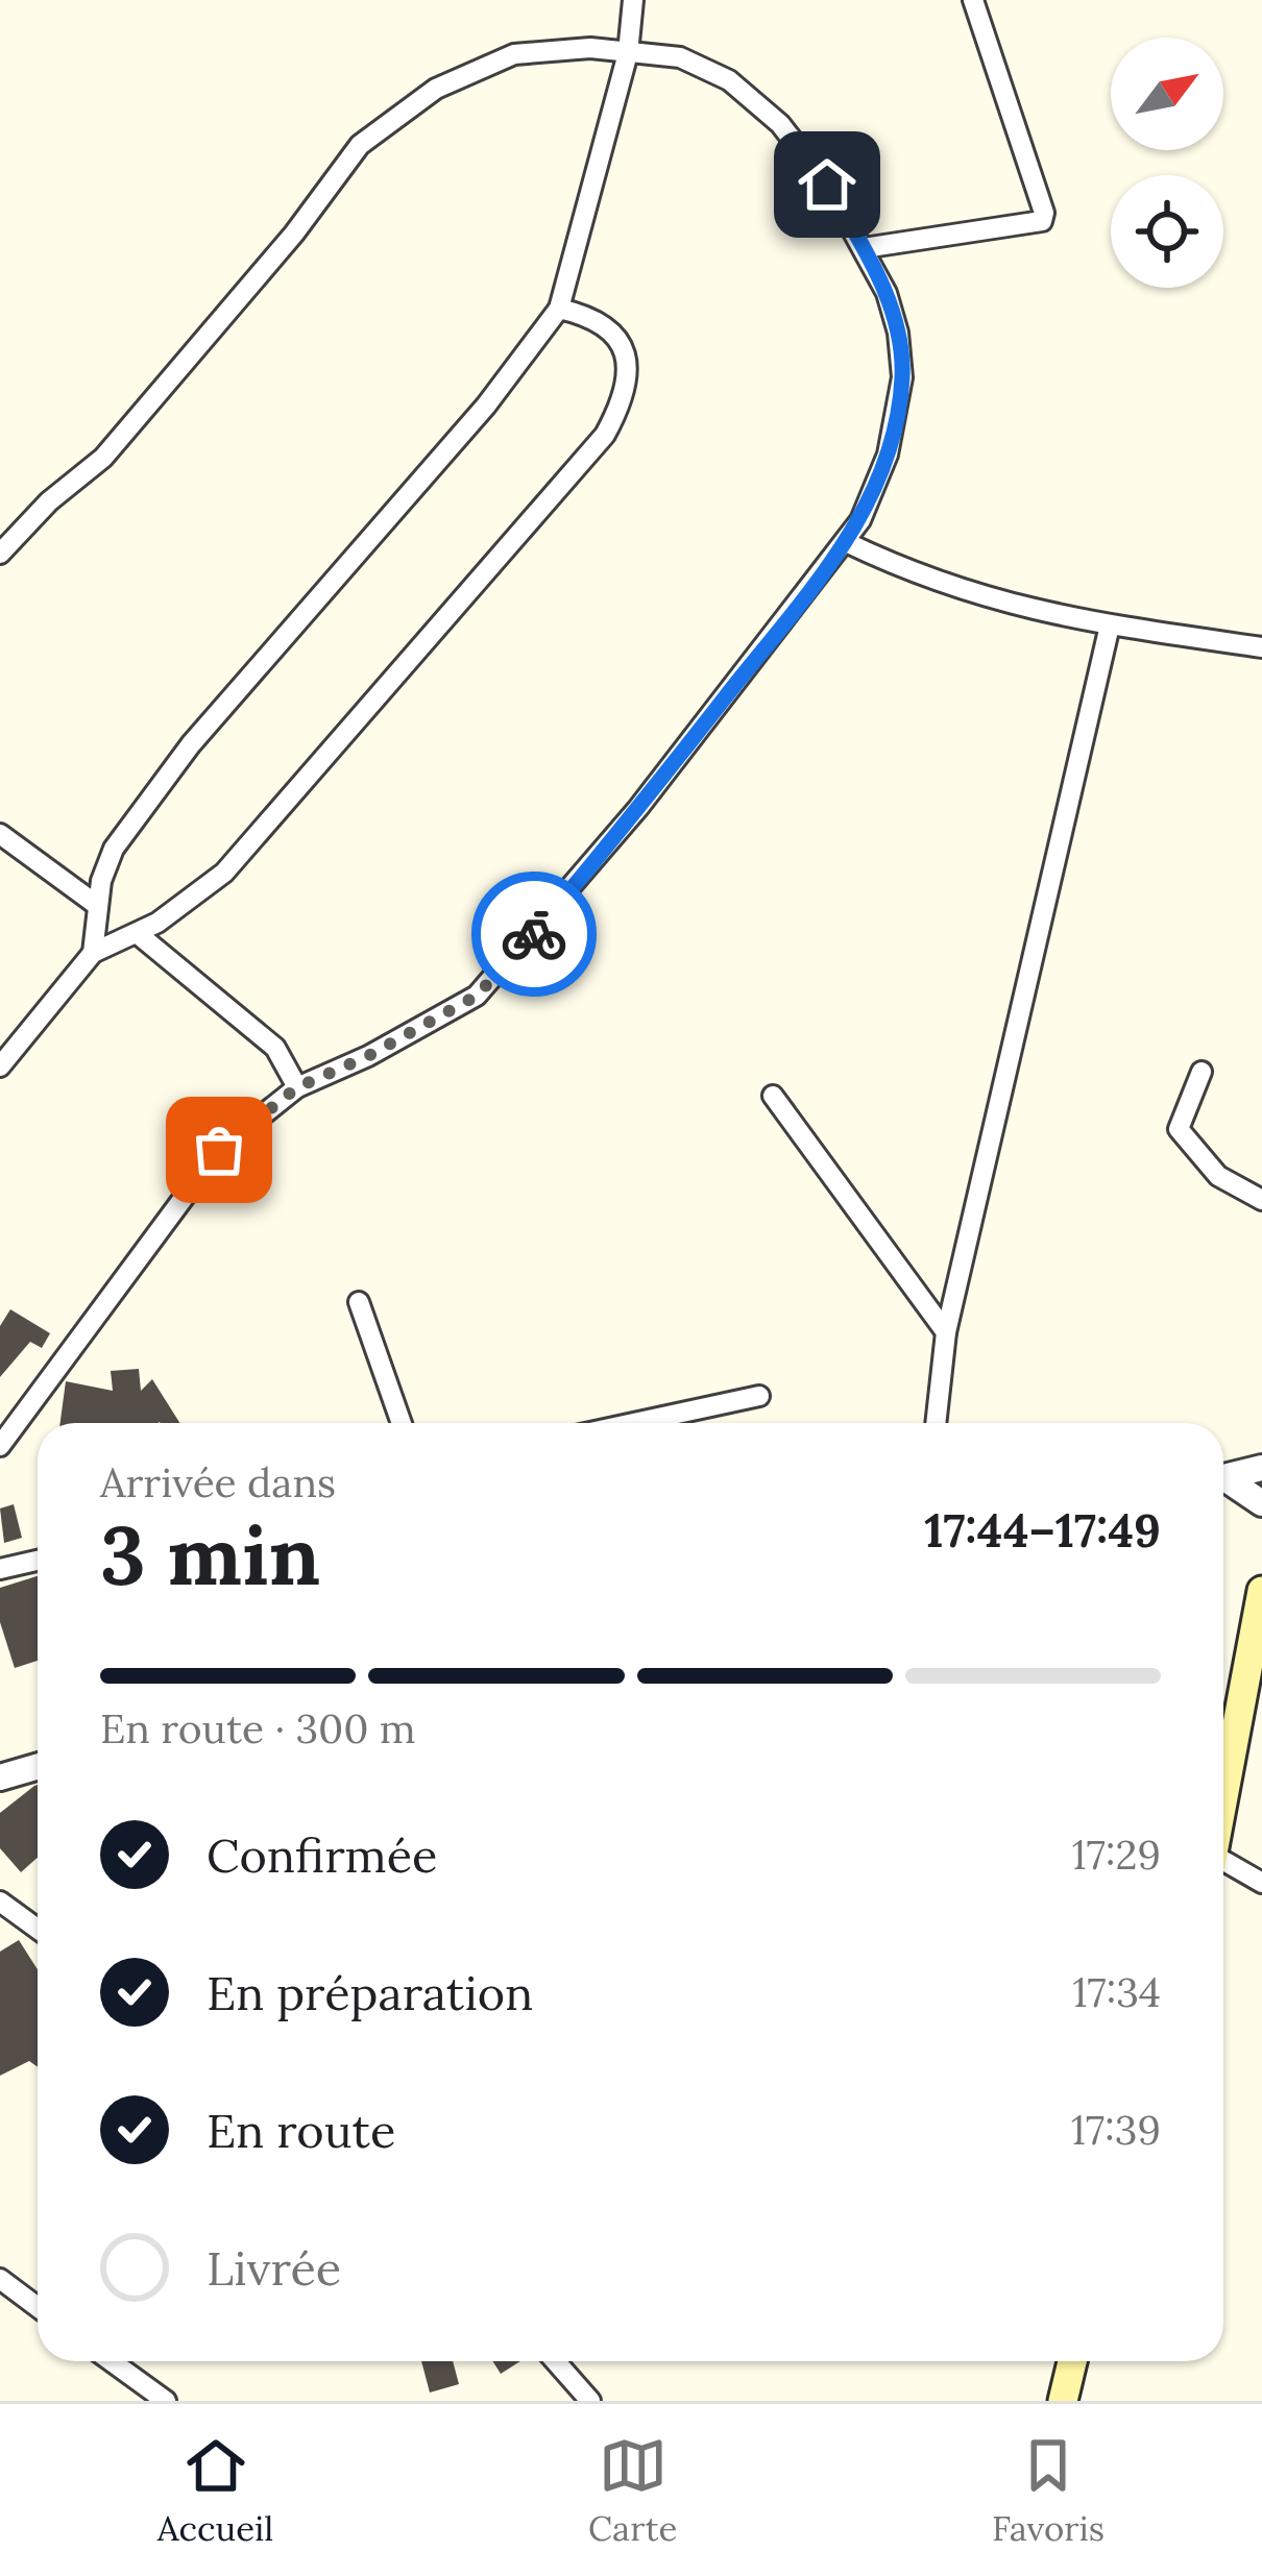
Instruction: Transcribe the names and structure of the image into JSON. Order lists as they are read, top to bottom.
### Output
{
  "north": "top right",
  "page": {
    "heading": ["3 min", "Arrivée dans", "17:44–17:49"],
    "bar": "En route · 300 m",
    "list": [
      ["Confirmée", "17:29"],
      ["En préparation", "17:34"],
      ["En route", "17:39"],
      "Livrée"
    ],
    "tabs": ["Accueil", "Carte", "Favoris"]
  }
}
